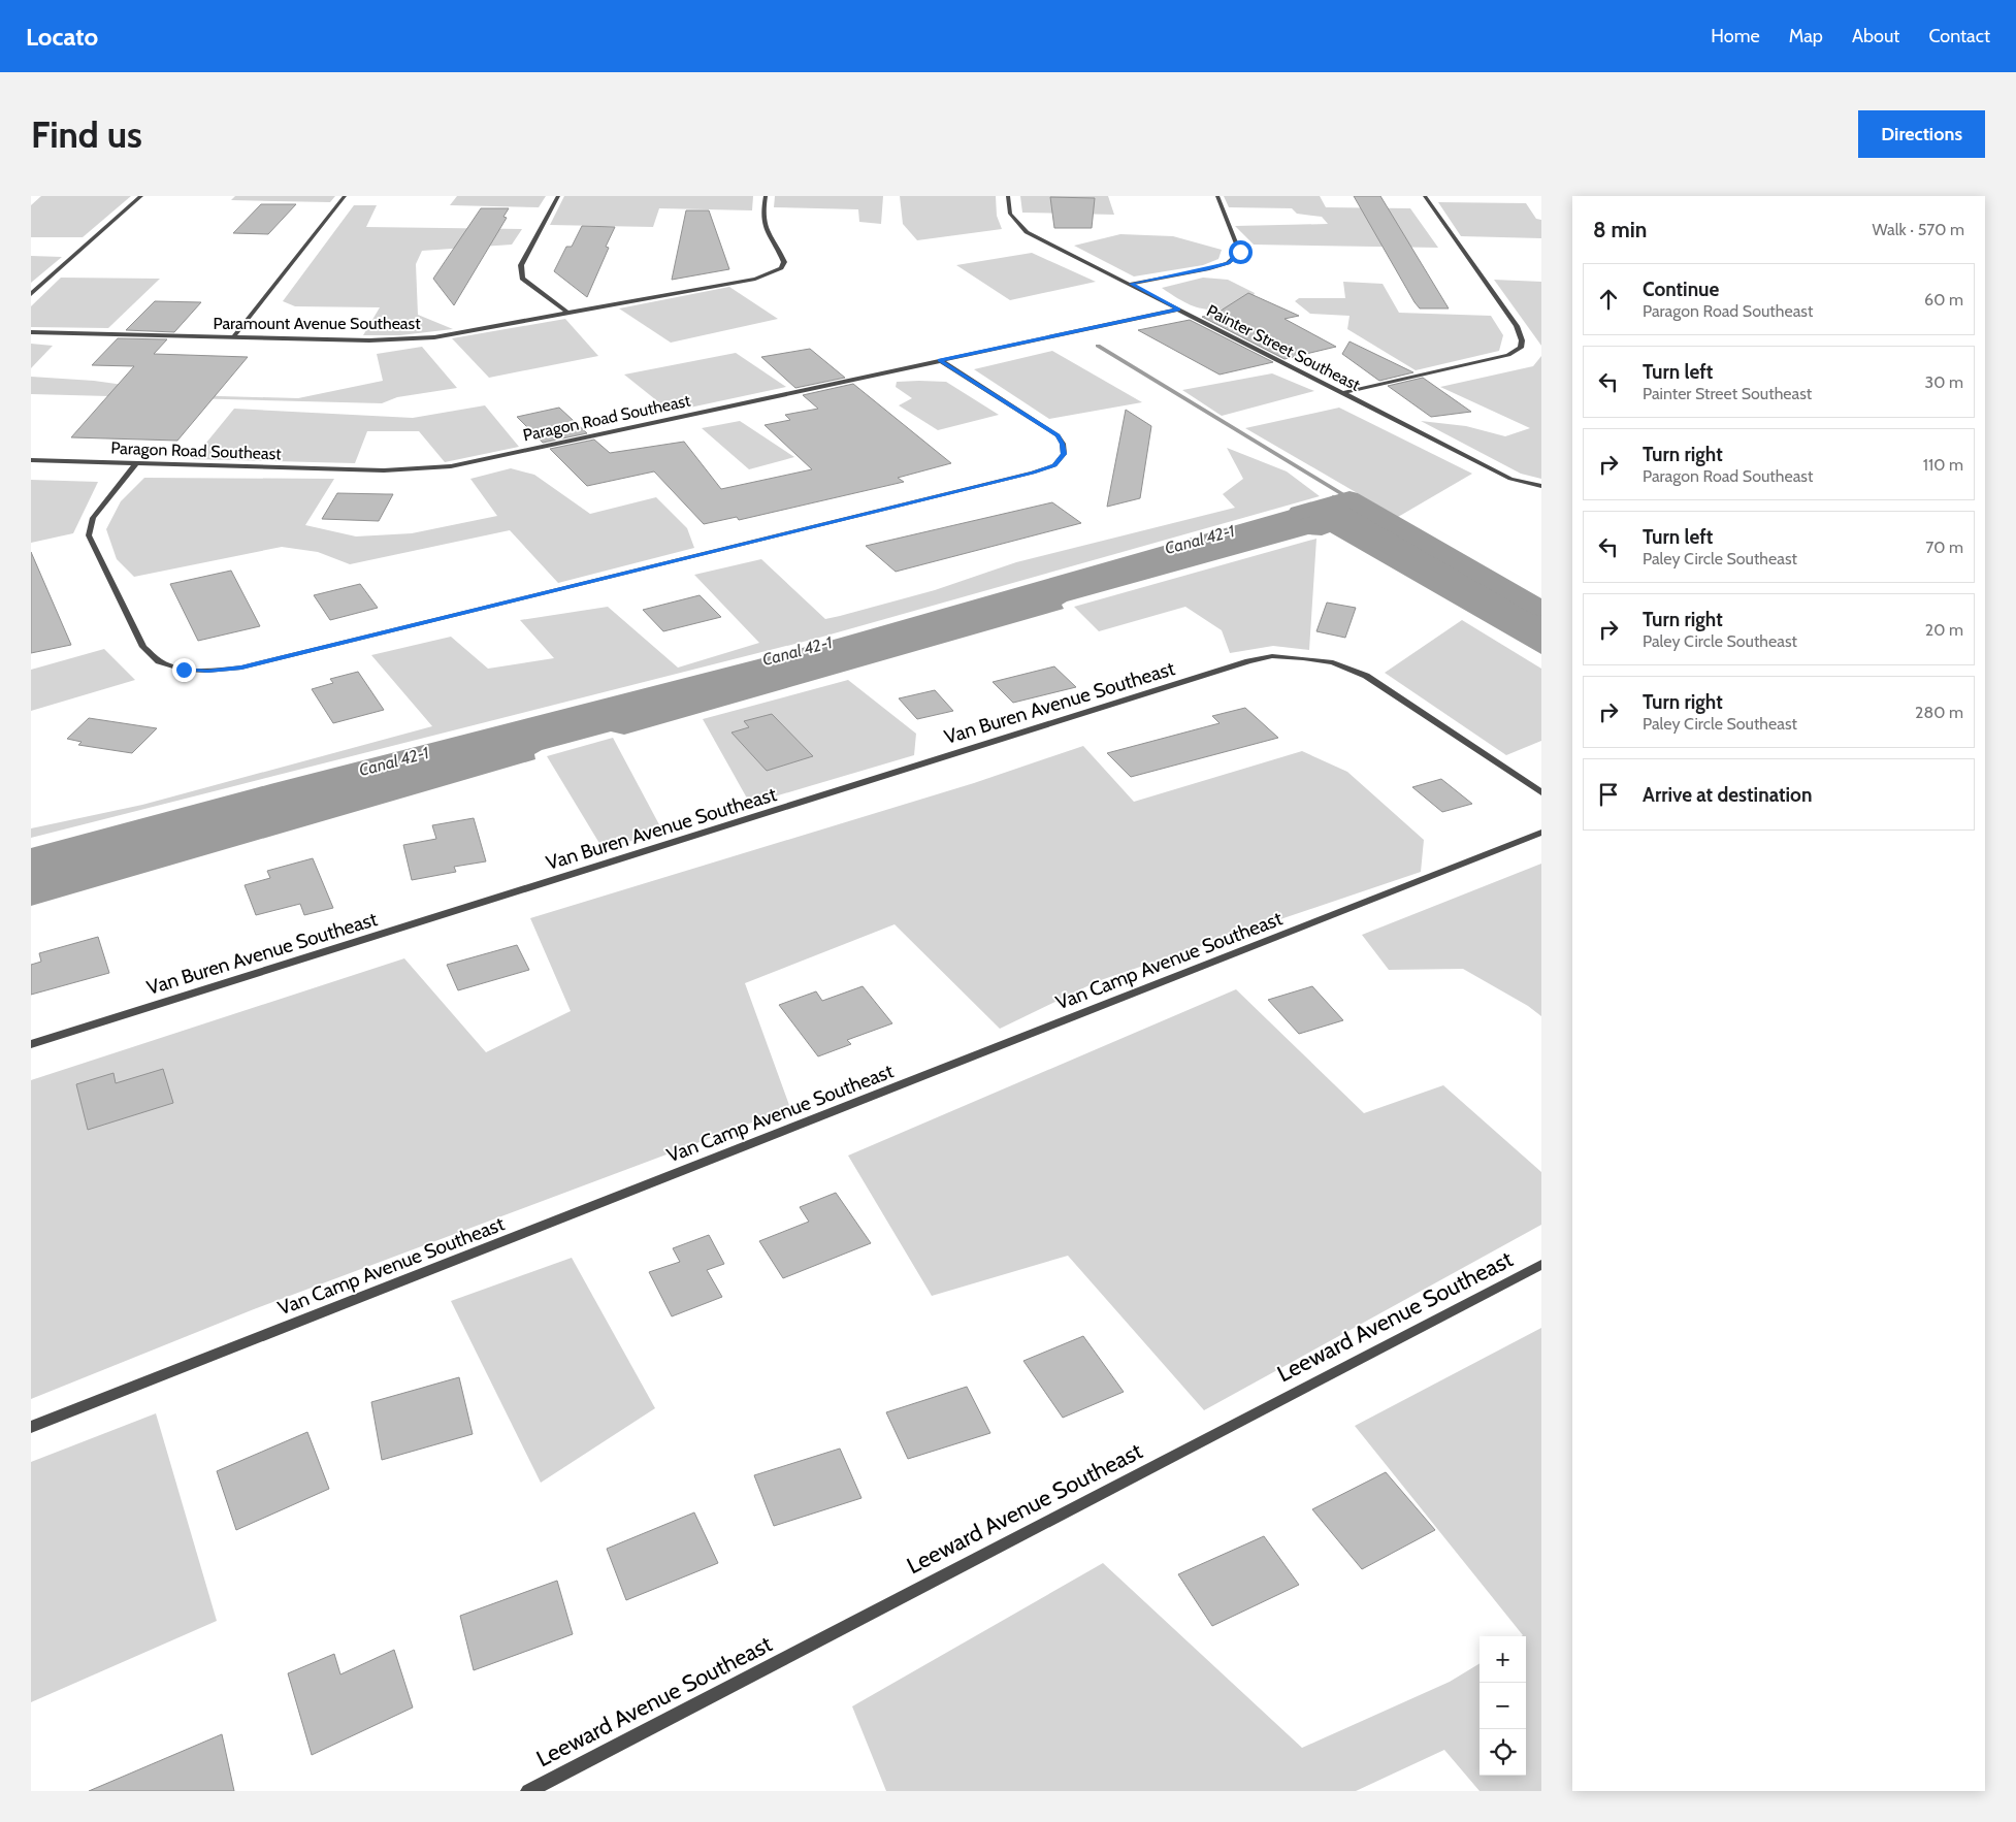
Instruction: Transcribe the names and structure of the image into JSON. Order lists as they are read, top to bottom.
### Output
{
  "streets": {
    "street": [
      "Paramount Avenue Southeast",
      "Painter Street Southeast",
      "Paragon Road Southeast",
      "Van Buren Avenue Southeast",
      "Van Camp Avenue Southeast",
      "Leeward Avenue Southeast"
    ]
  },
  "crossings": [
    ["Painter Street Southeast", "Paragon Road Southeast"]
  ],
  "water": ["Canal 42-1"],
  "page": {
    "header": "Locato",
    "nav": [
      "Home",
      "Map",
      "About",
      "Contact"
    ],
    "buttons": "Directions",
    "title": "Find us",
    "heading": ["8 min", "Walk · 570 m"],
    "list": [
      ["Continue", "Paragon Road Southeast", "60 m"],
      ["Turn left", "Painter Street Southeast", "30 m"],
      ["Turn right", "Paragon Road Southeast", "110 m"],
      ["Turn left", "Paley Circle Southeast", "70 m"],
      ["Turn right", "Paley Circle Southeast", "20 m"],
      ["Turn right", "Paley Circle Southeast", "280 m"],
      "Arrive at destination"
    ],
    "map_buttons": ["+", "−"]
  }
}
